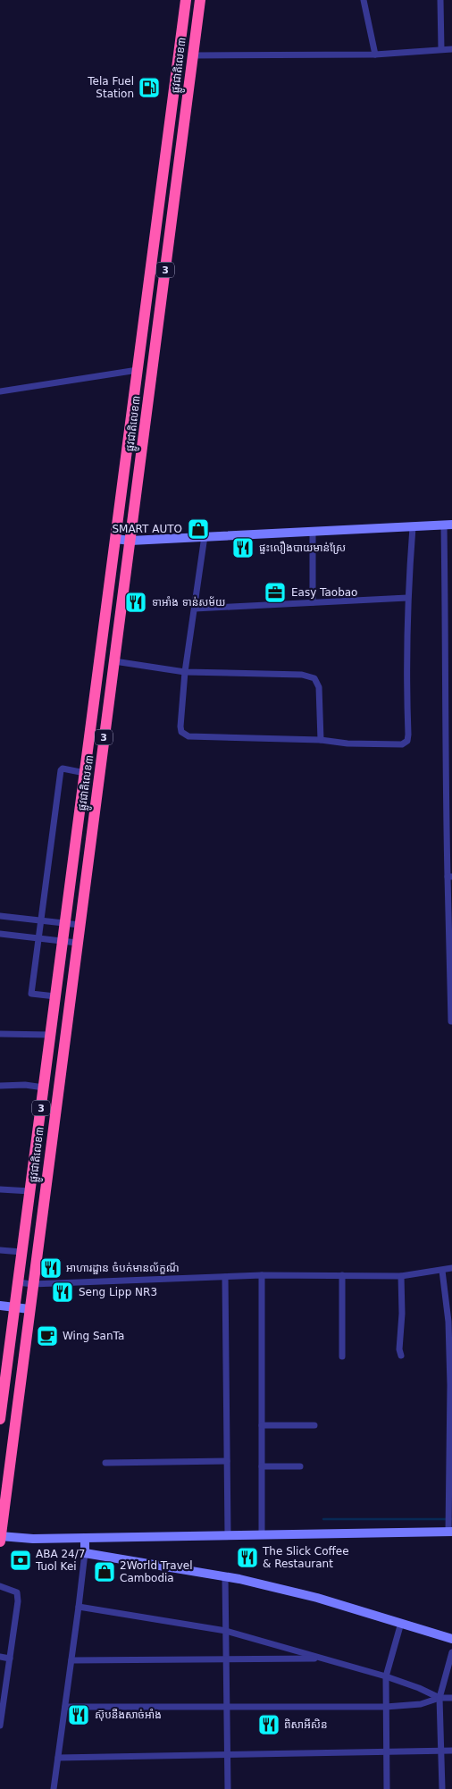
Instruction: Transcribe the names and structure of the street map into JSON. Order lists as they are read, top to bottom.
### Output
{
  "streets": {
    "highway": ["ផ្លូវជាតិលេខ៣", "3"]
  },
  "places": {
    "fuel station": ["Tela Fuel Station"],
    "shop": ["SMART AUTO", "2World Travel Cambodia"],
    "restaurant": [
      "ផ្ទះលឿងបាយមាន់ស្រែ",
      "ទាអាំង ទាន់សម័យ",
      "អាហារដ្ឋាន ចំបក់មានល័ក្ខណ៏",
      "Seng Lipp NR3",
      "The Slick Coffee & Restaurant",
      "ស៊ុបនឹងសាច់អាំង",
      "ពិសាអីសិន"
    ],
    "office": ["Easy Taobao"],
    "cafe": ["Wing SanTa"],
    "bank": ["ABA 24/7 Tuol Kei"]
  }
}
